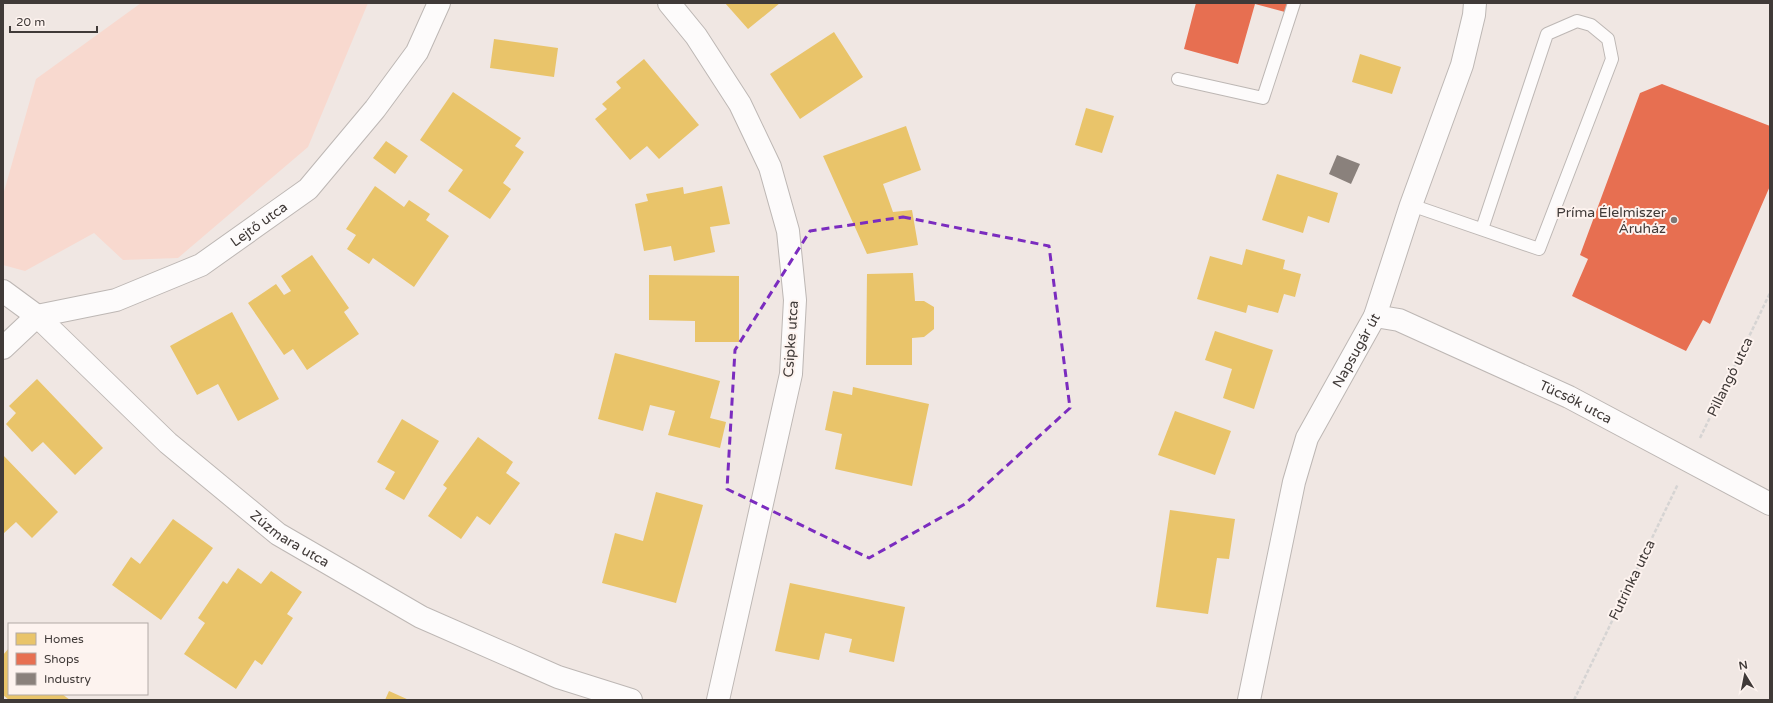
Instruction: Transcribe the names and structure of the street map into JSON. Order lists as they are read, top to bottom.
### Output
{
  "streets": {
    "street": [
      "Lejtő utca",
      "Csipke utca",
      "Napsugár út",
      "Tücsök utca",
      "Zúzmara utca"
    ],
    "path": ["Pillangó utca", "Futrinka utca"]
  },
  "crossings": [
    ["Lejtő utca", "Zúzmara utca"],
    ["Napsugár út", "Tücsök utca"],
    ["Pillangó utca", "Tücsök utca"],
    ["Pillangó utca", "Futrinka utca"],
    ["Tücsök utca", "Futrinka utca"]
  ],
  "places": ["Príma Élelmiszer Áruház"],
  "legend": ["Homes", "Shops", "Industry"],
  "scale_bar": "20 m",
  "north": "top"
}
